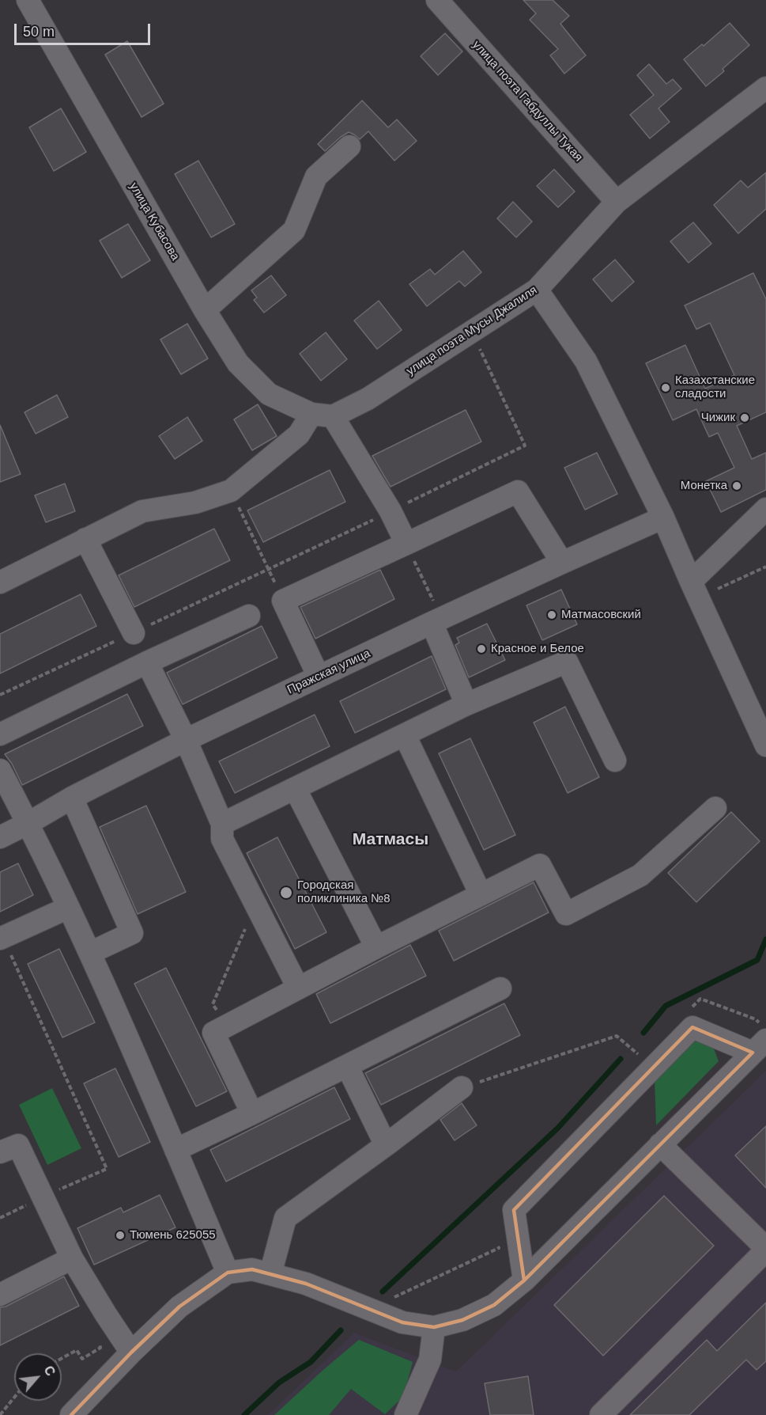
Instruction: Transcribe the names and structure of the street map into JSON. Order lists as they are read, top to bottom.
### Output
{
  "streets": {
    "street": [
      "улица поэта Габдуллы Тукая",
      "улица Кубасова",
      "улица поэта Мусы Джалиля",
      "Пражская улица"
    ]
  },
  "crossings": [
    ["улица поэта Габдуллы Тукая", "улица поэта Мусы Джалиля"],
    ["улица Кубасова", "улица поэта Мусы Джалиля"]
  ],
  "districts": ["Матмасы"],
  "places": [
    "Казахстанские сладости",
    "Чижик",
    "Монетка",
    "Матмасовский",
    "Красное и Белое",
    "Городская поликлиника №8",
    "Тюмень 625055"
  ],
  "scale_bar": "50 m",
  "north": "top right"
}
